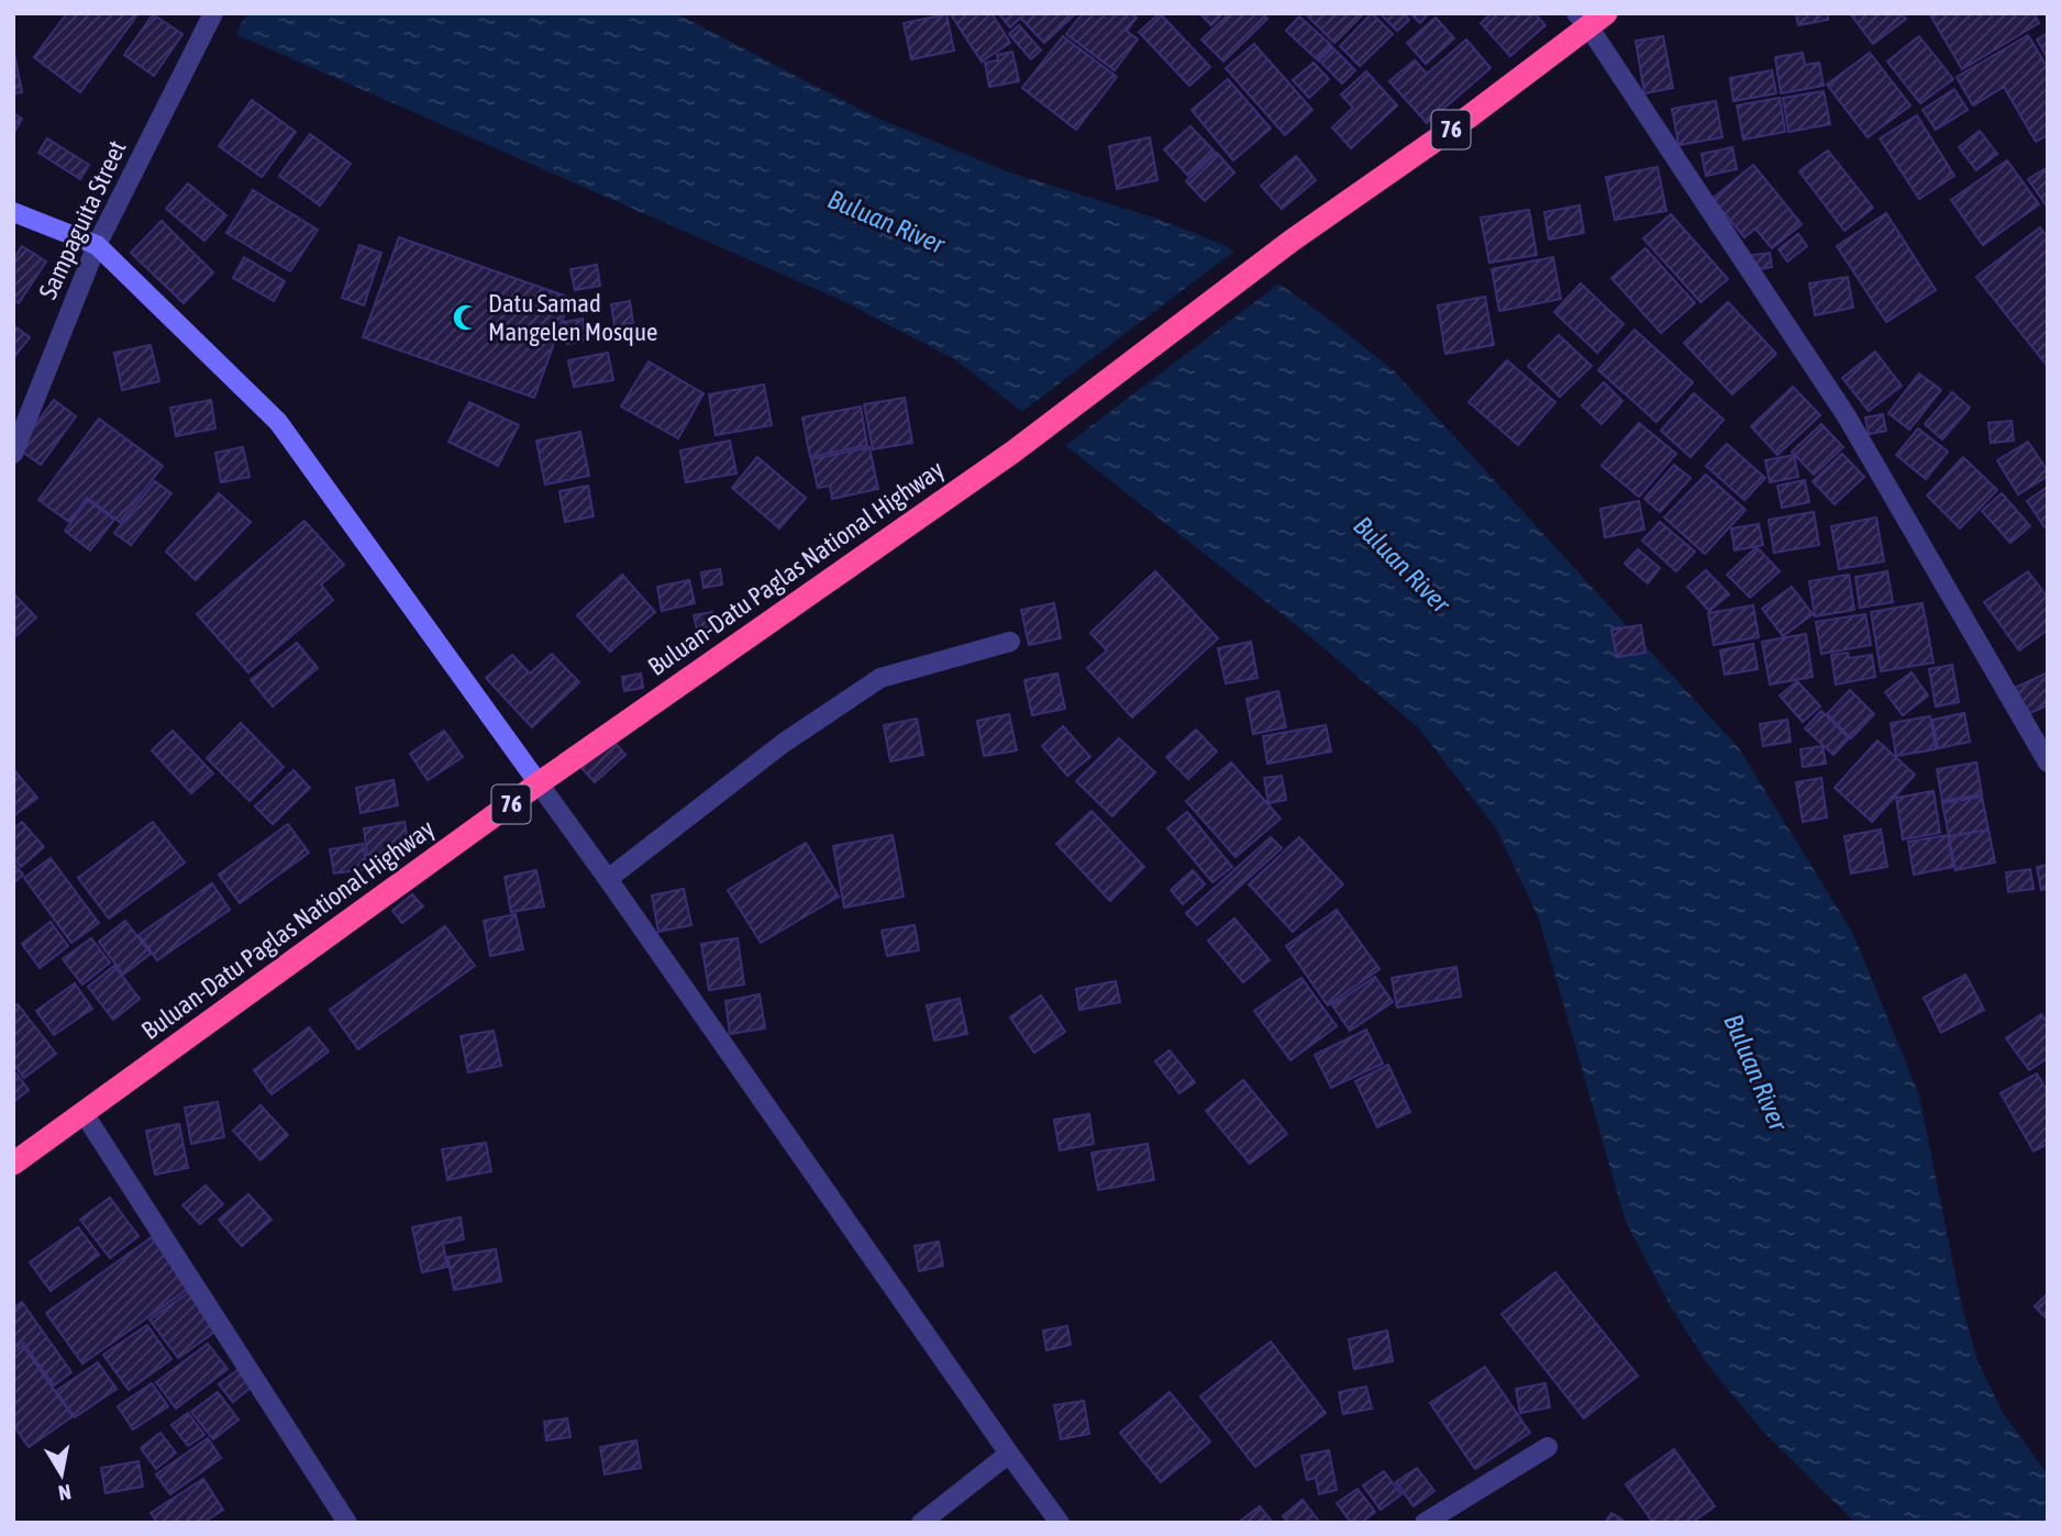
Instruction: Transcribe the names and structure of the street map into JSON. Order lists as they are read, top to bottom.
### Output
{
  "streets": {
    "highway": ["76", "Buluan-Datu Paglas National Highway"],
    "street": ["Sampaguita Street"]
  },
  "water": ["Buluan River"],
  "places": {
    "mosque": ["Datu Samad Mangelen Mosque"]
  },
  "north": "bottom"
}
